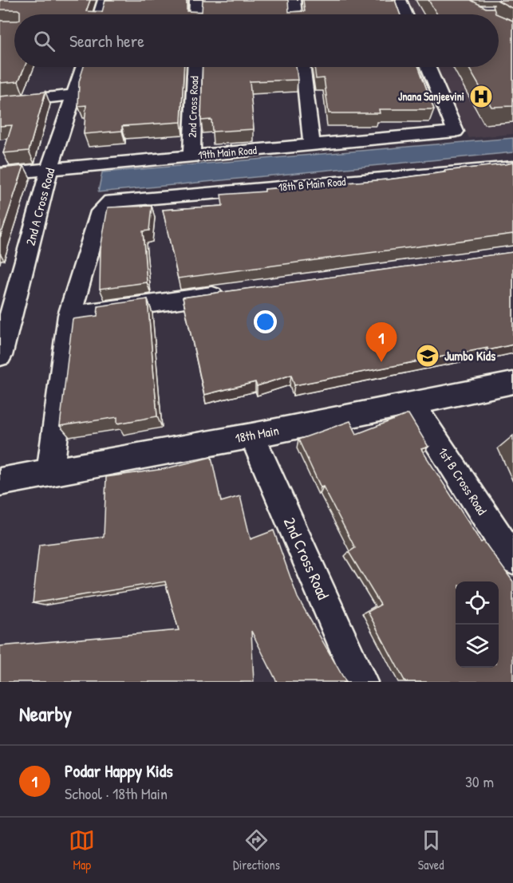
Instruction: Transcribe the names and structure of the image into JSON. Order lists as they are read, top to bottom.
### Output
{
  "streets": {
    "street": [
      "2nd Cross Road",
      "19th Main Road",
      "18th B Main Road",
      "2nd A Cross Road",
      "18th Main",
      "1st B Cross Road"
    ]
  },
  "crossings": [
    ["2nd Cross Road", "19th Main Road"],
    ["2nd Cross Road", "18th Main"],
    ["19th Main Road", "2nd A Cross Road"],
    ["18th Main", "1st B Cross Road"]
  ],
  "places": {
    "hospital": ["Jnana Sanjeevini"],
    "school or university": ["Jumbo Kids"]
  },
  "page": {
    "search": "Search here",
    "pins": "1",
    "heading": "Nearby",
    "list": [
      {
        "mark": "1",
        "name": "Podar Happy Kids",
        "note": "School · 18th Main",
        "value": "30 m"
      }
    ],
    "nav": ["Map", "Directions", "Saved"]
  }
}
